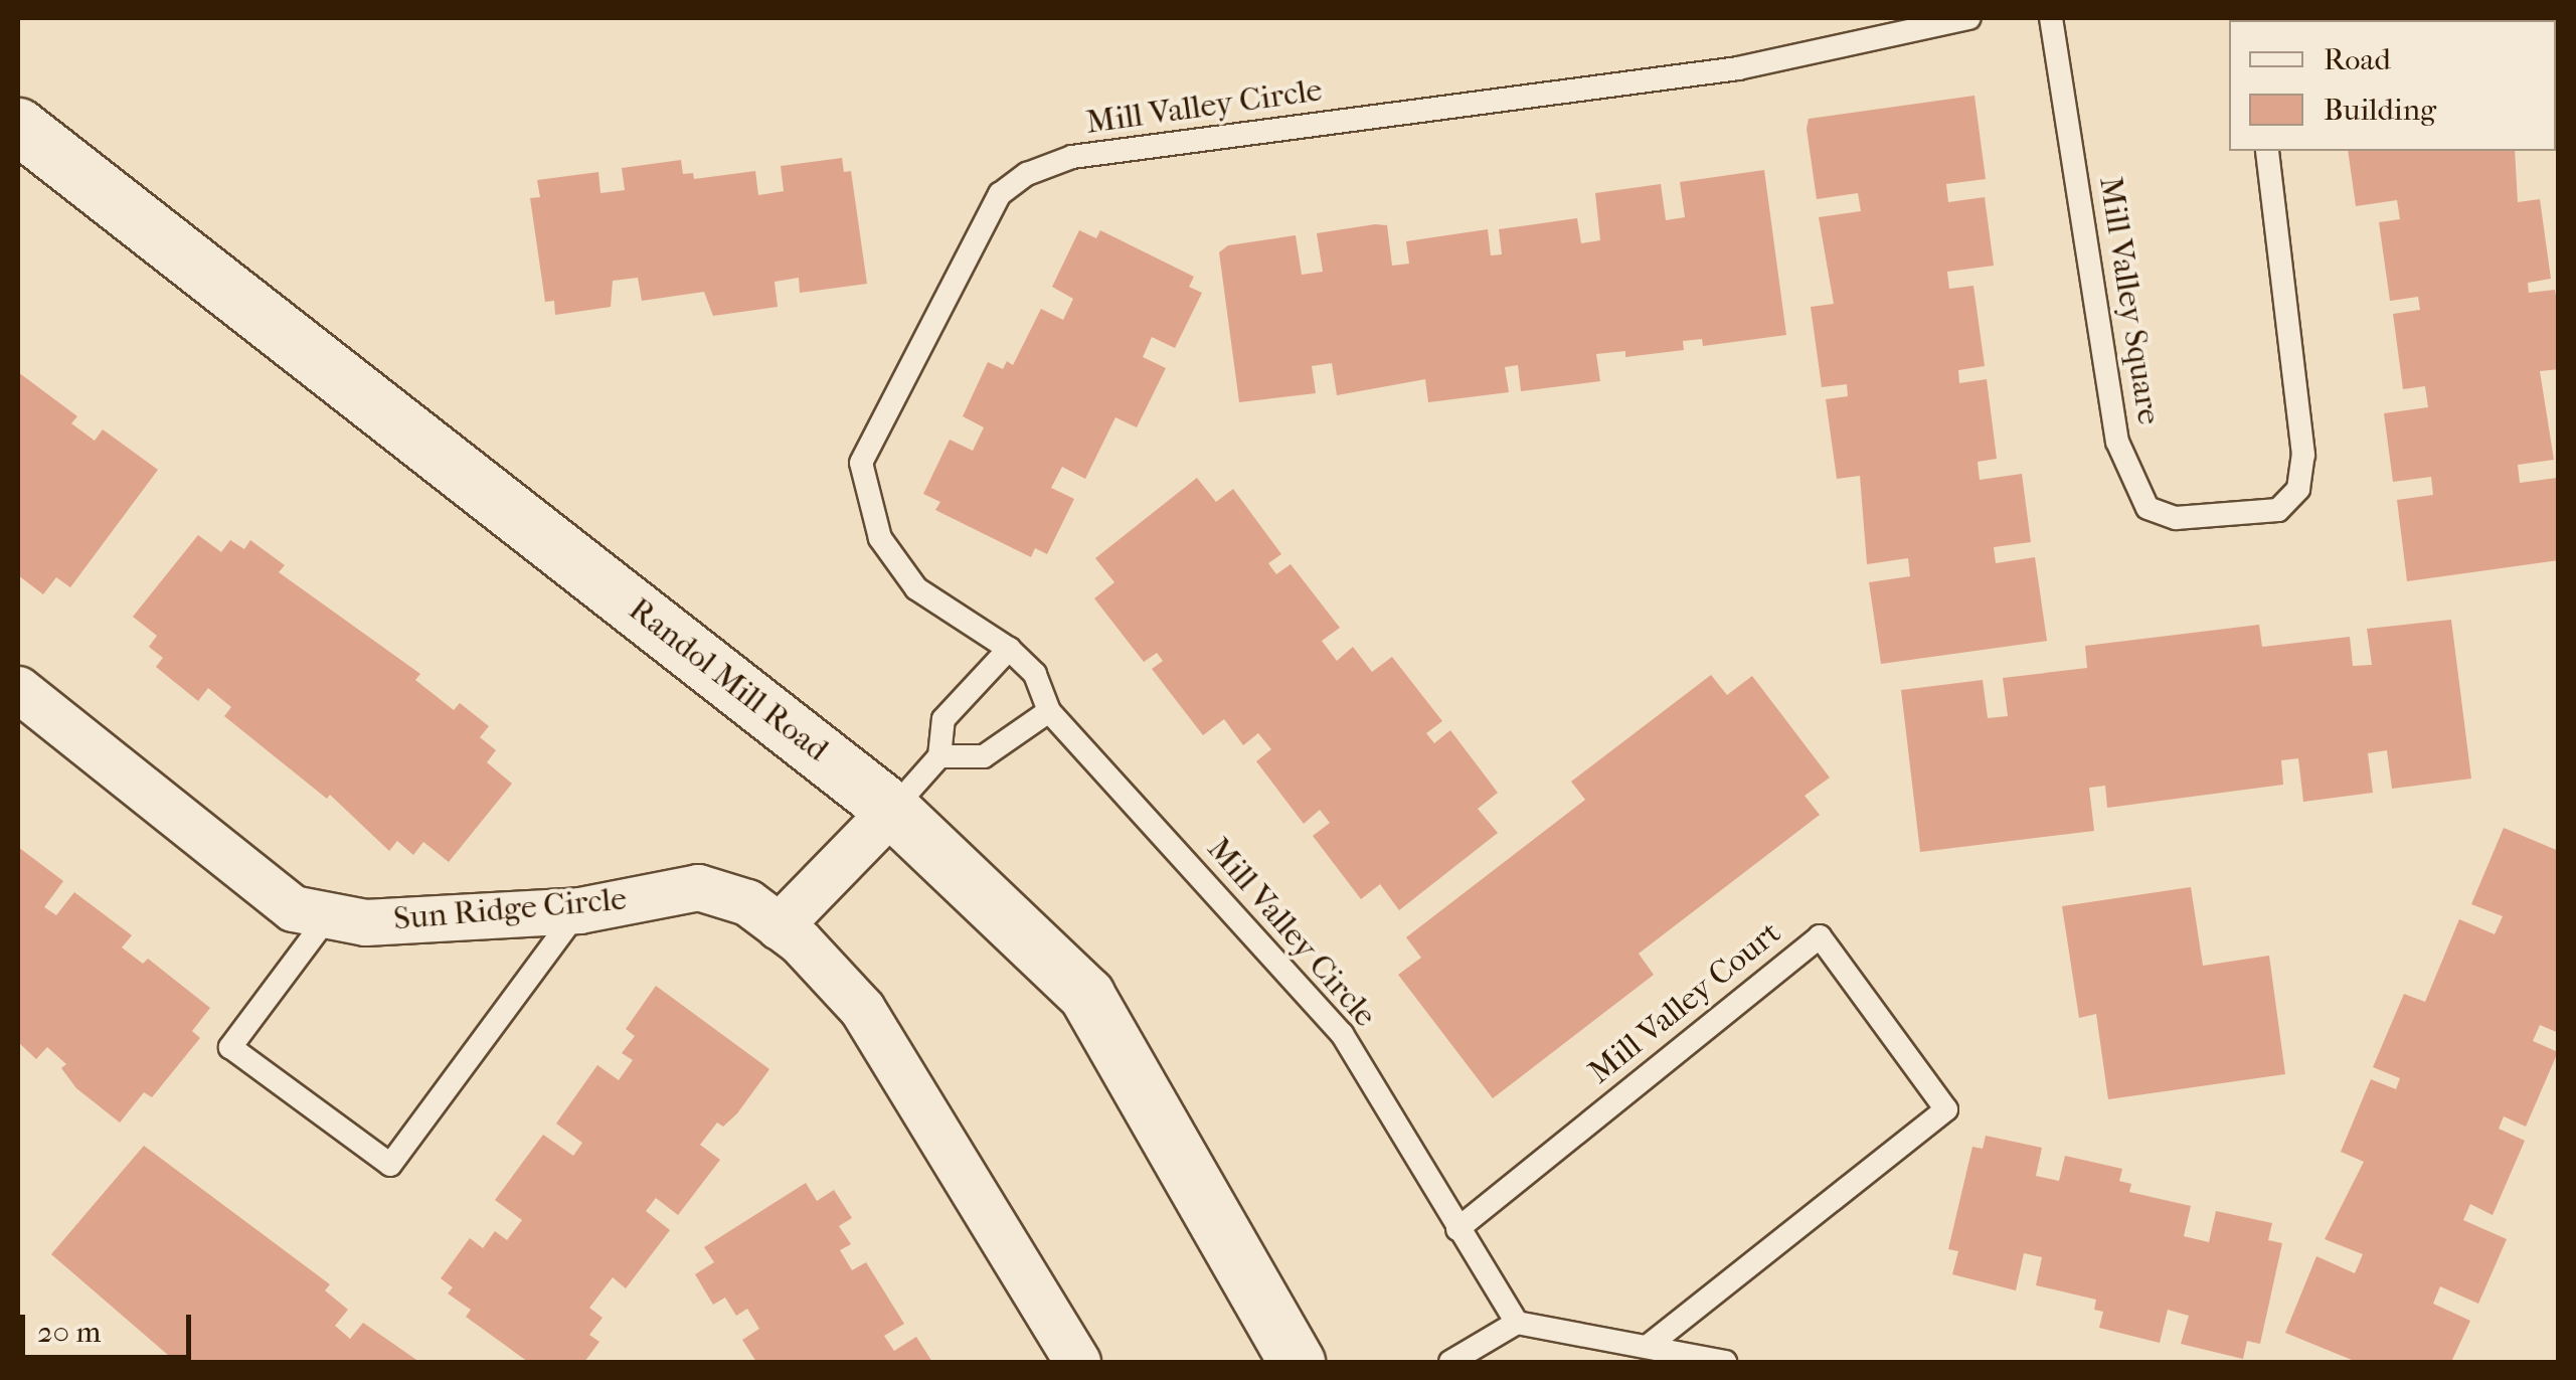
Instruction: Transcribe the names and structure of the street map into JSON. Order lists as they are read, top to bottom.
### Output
{
  "streets": {
    "street": ["Randol Mill Road", "Sun Ridge Circle"],
    "lane": ["Mill Valley Circle", "Mill Valley Square", "Mill Valley Court"]
  },
  "crossings": [
    ["Mill Valley Circle", "Mill Valley Court"]
  ],
  "legend": ["Road", "Building"],
  "scale_bar": "20 m"
}
